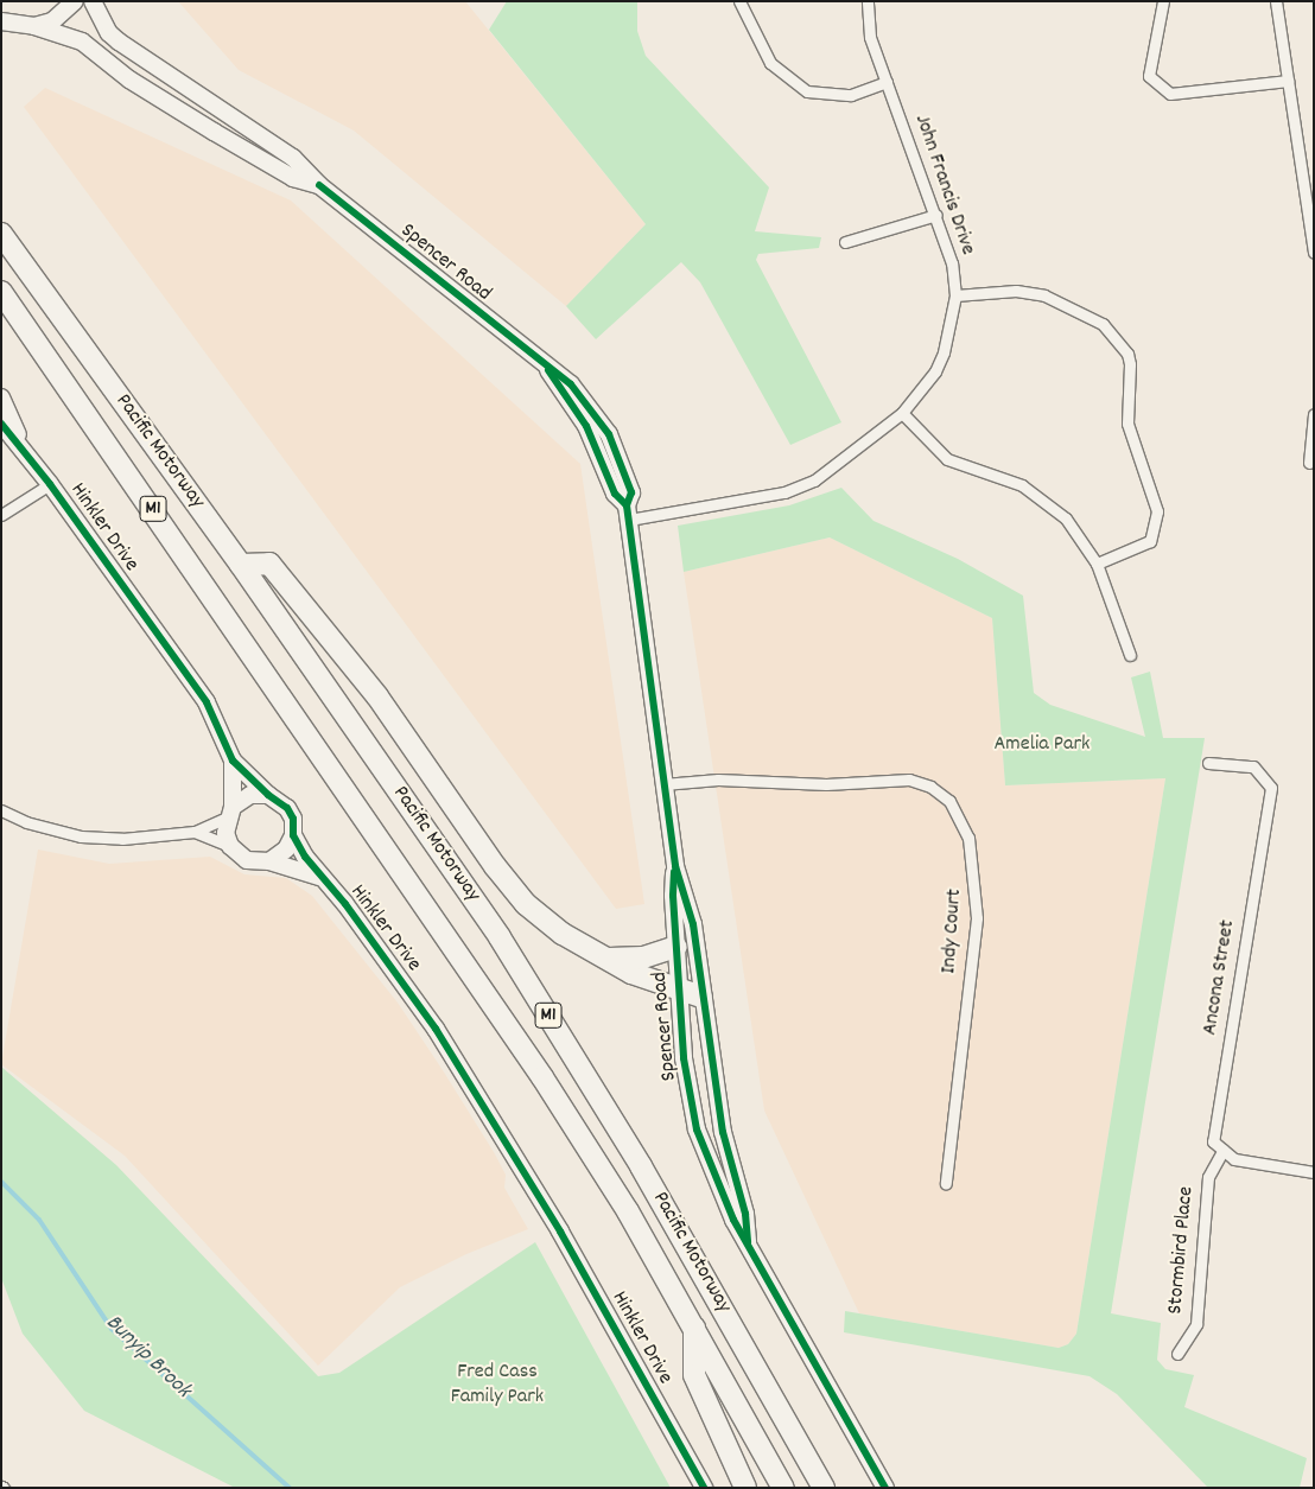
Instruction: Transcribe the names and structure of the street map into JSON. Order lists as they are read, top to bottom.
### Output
{
  "streets": {
    "highway": ["Pacific Motorway", "M1"],
    "street": [
      "John Francis Drive",
      "Spencer Road",
      "Hinkler Drive",
      "Indy Court",
      "Ancona Street",
      "Stormbird Place"
    ]
  },
  "crossings": [
    ["John Francis Drive", "Spencer Road"],
    ["Spencer Road", "Indy Court"],
    ["Ancona Street", "Stormbird Place"]
  ],
  "water": ["Bunyip Brook"],
  "parks": ["Amelia Park", "Fred Cass Family Park"]
}
